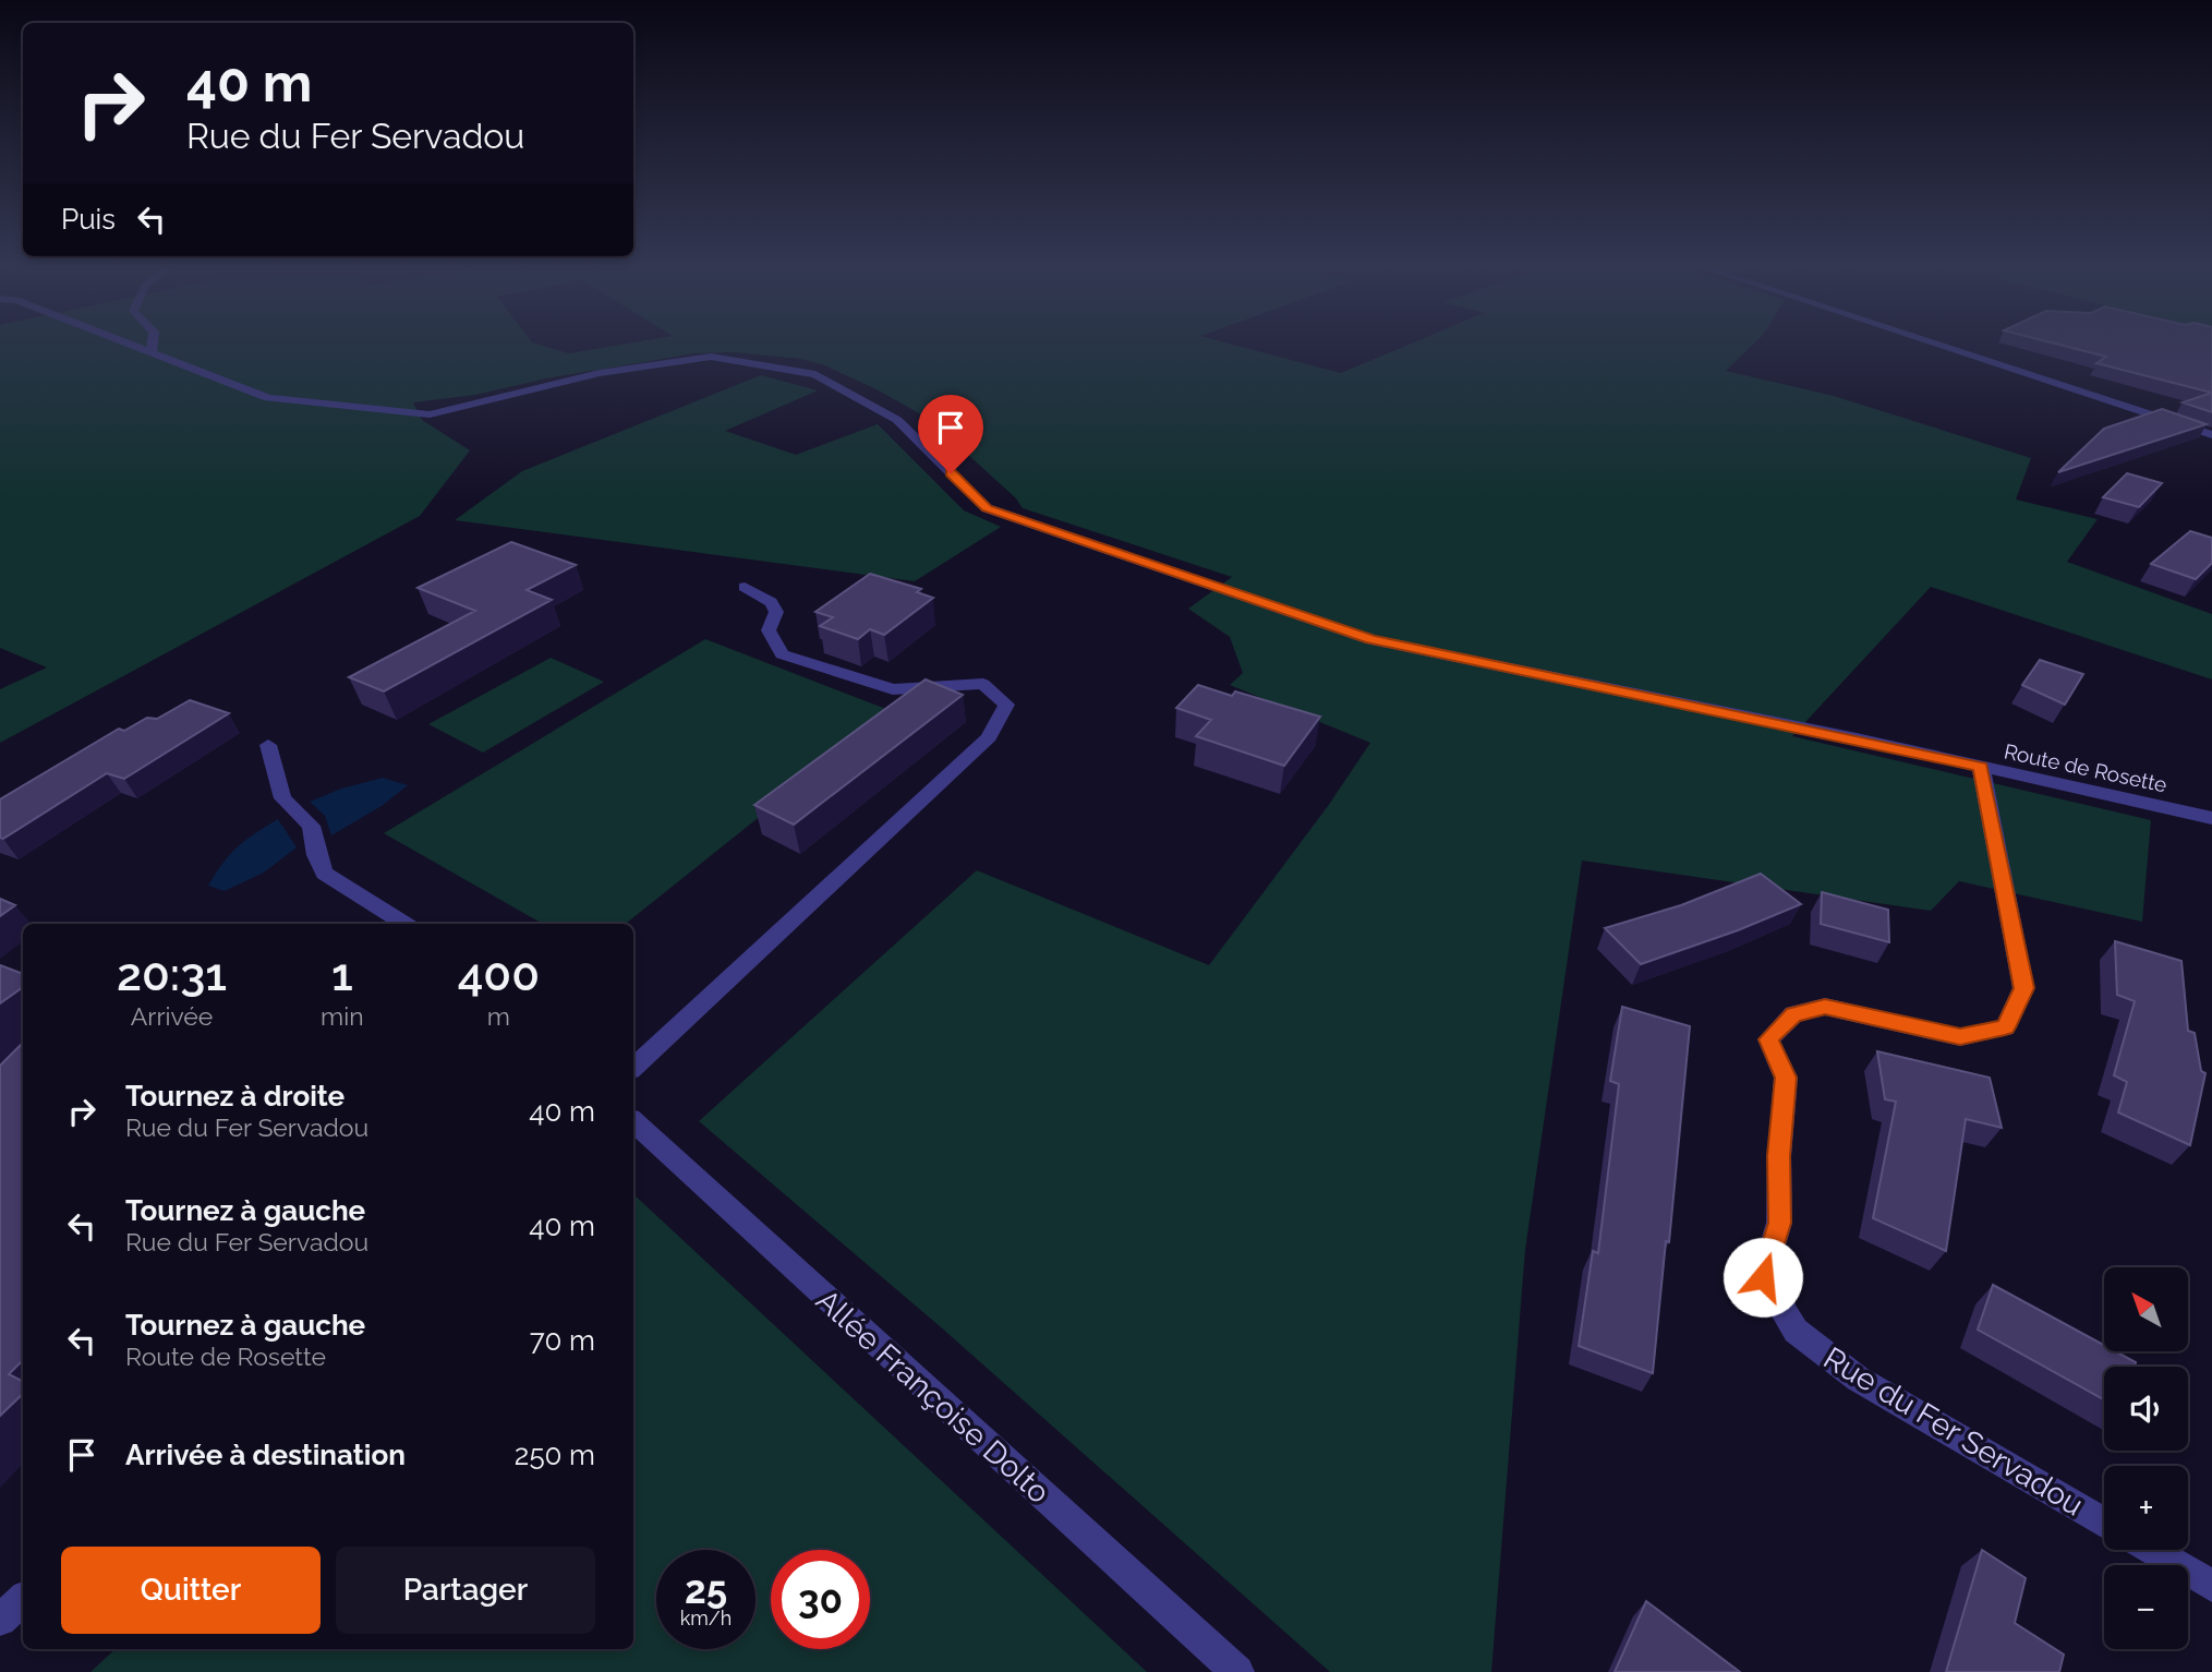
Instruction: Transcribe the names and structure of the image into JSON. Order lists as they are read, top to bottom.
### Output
{
  "streets": {
    "street": ["Route de Rosette", "Allée Françoise Dolto", "Rue du Fer Servadou"]
  },
  "crossings": [
    ["Route de Rosette", "Rue du Fer Servadou"]
  ],
  "north": "top left",
  "page": {
    "turn": ["40 m", "Rue du Fer Servadou"],
    "then": "Puis",
    "eta": [
      "20:31",
      "Arrivée",
      "1",
      "min",
      "400",
      "m"
    ],
    "list": [
      {
        "name": "Tournez à droite",
        "note": "Rue du Fer Servadou",
        "value": "40 m"
      },
      {
        "name": "Tournez à gauche",
        "note": "Rue du Fer Servadou",
        "value": "40 m"
      },
      {
        "name": "Tournez à gauche",
        "note": "Route de Rosette",
        "value": "70 m"
      },
      {
        "name": "Arrivée à destination",
        "value": "250 m"
      }
    ],
    "map_buttons": ["+", "−"],
    "buttons": ["Quitter", "Partager"],
    "speed": "25 km/h",
    "limit": "30"
  }
}
